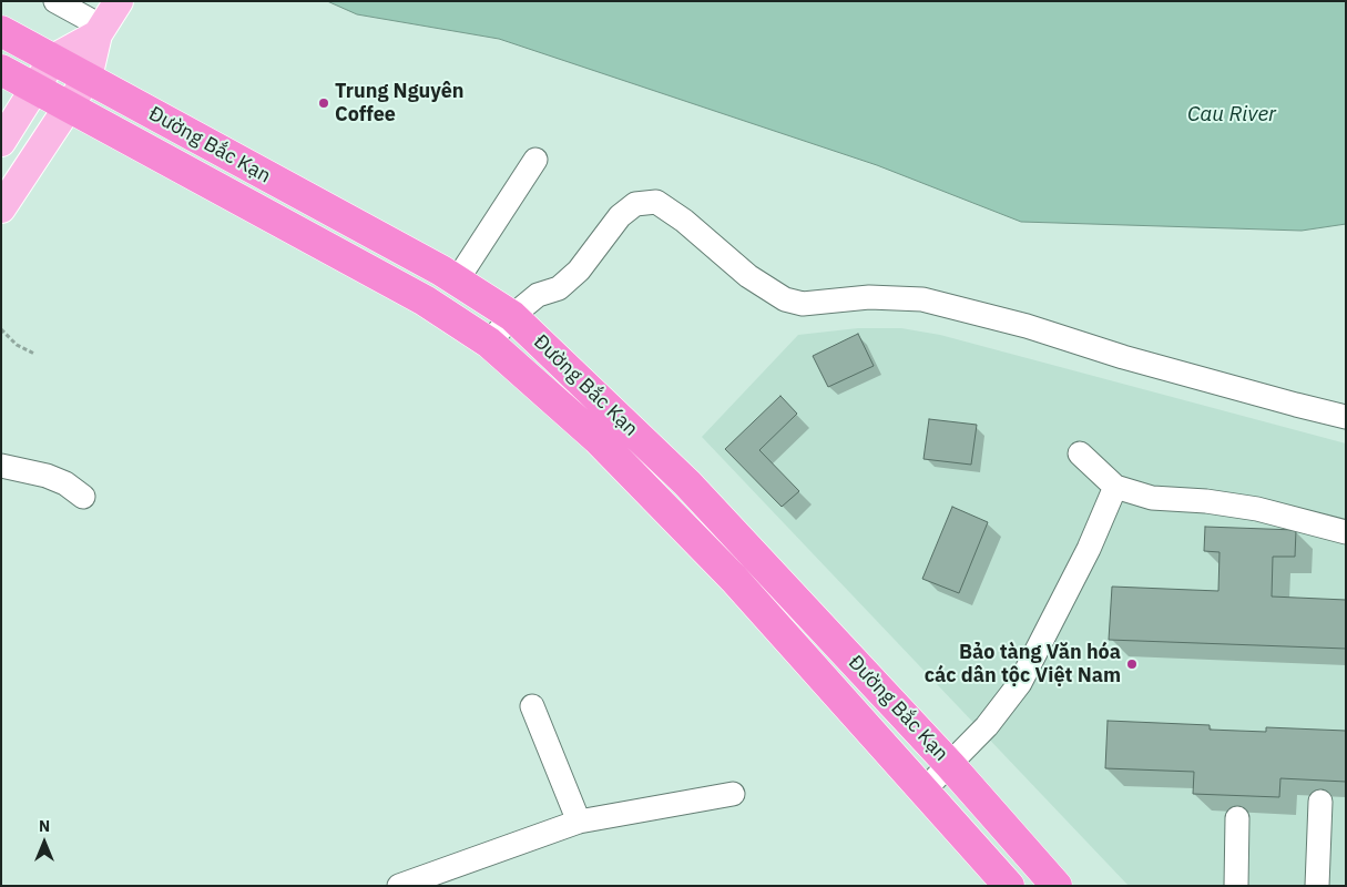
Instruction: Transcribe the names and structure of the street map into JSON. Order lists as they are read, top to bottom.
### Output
{
  "streets": {
    "highway": ["Đường Bắc Kạn"]
  },
  "water": ["Cau River"],
  "places": ["Trung Nguyên Coffee", "Bảo tàng Văn hóa các dân tộc Việt Nam"],
  "north": "top"
}
